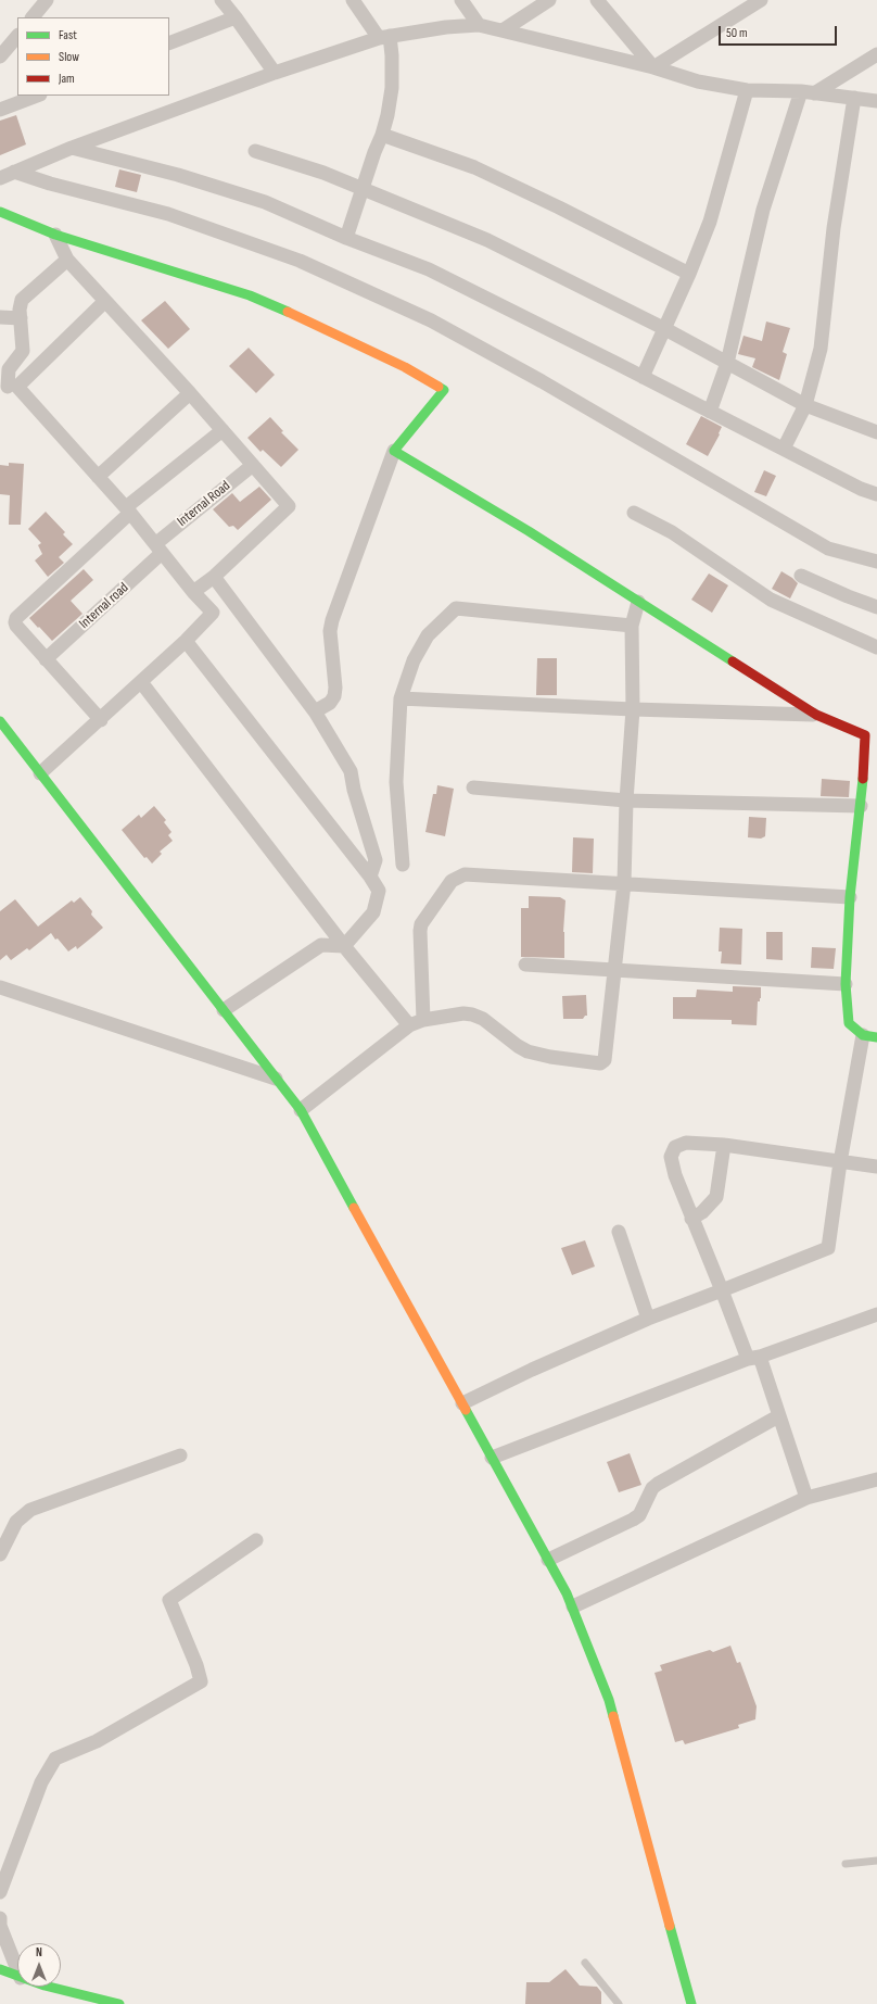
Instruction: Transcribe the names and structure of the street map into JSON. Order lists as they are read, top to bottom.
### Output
{
  "streets": {
    "street": ["Internal Road", "Internal road"]
  },
  "crossings": [
    ["Internal Road", "Internal road"]
  ],
  "legend": ["Fast", "Slow", "Jam"],
  "scale_bar": "50 m",
  "north": "top"
}
